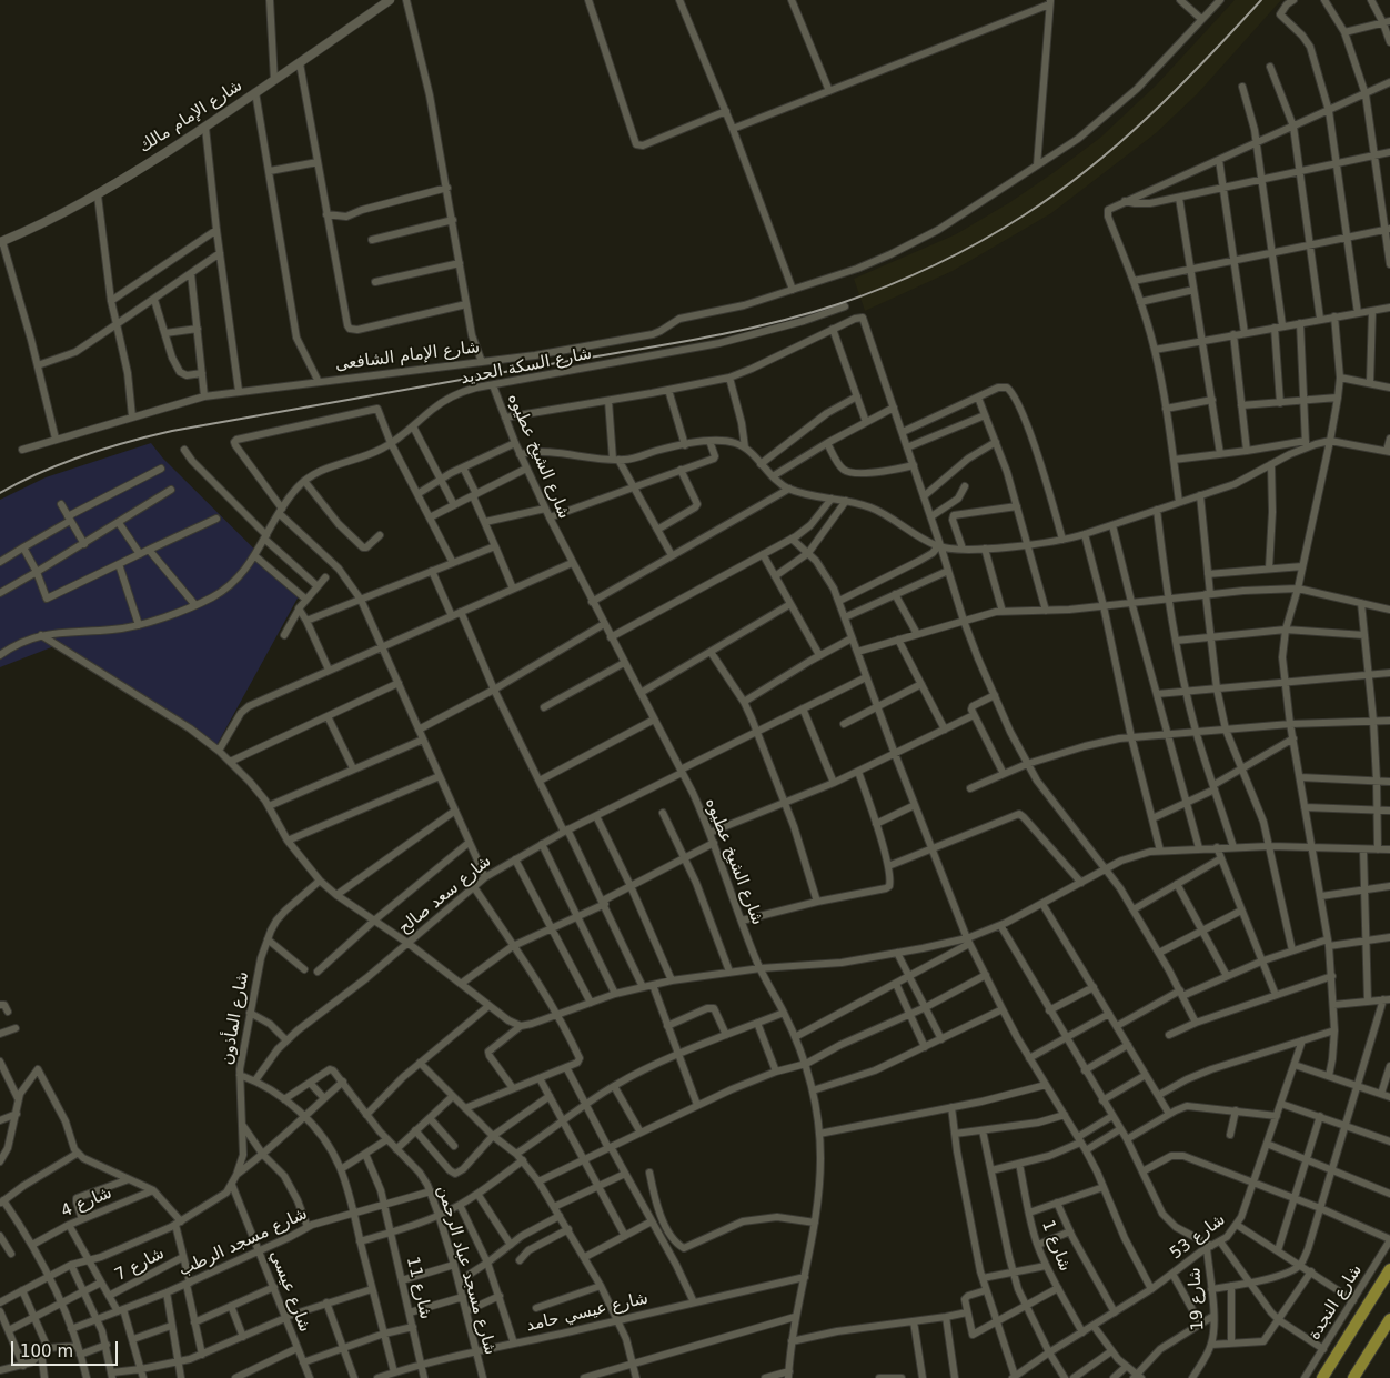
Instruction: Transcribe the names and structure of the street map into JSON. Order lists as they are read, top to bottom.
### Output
{
  "streets": {
    "street": [
      "شارع الإمام مالك",
      "شارع الإمام الشافعى",
      "شارع السكة الحديد",
      "شارع الشيخ عطيوه",
      "شارع سعد صالح",
      "شارع المأذون",
      "شارع 4",
      "شارع 53",
      "شارع مسجد الرطب",
      "شارع 1",
      "شارع 7",
      "شارع مسجد عباد الرحمن",
      "شارع 11",
      "شارع عيسي",
      "شارع 19",
      "شارع النجدة",
      "شارع عيسي حامد"
    ]
  },
  "crossings": [
    ["شارع السكة الحديد", "شارع الشيخ عطيوه"],
    ["شارع الشيخ عطيوه", "شارع سعد صالح"],
    ["شارع الشيخ عطيوه", "شارع عيسي حامد"],
    ["شارع المأذون", "شارع عيسي"],
    ["شارع 53", "شارع 1"],
    ["شارع 53", "شارع 19"],
    ["شارع مسجد الرطب", "شارع مسجد عباد الرحمن"],
    ["شارع مسجد الرطب", "شارع 11"],
    ["شارع مسجد الرطب", "شارع عيسي"],
    ["شارع مسجد عباد الرحمن", "شارع عيسي حامد"],
    ["شارع 11", "شارع عيسي حامد"]
  ],
  "scale_bar": "100 m"
}
